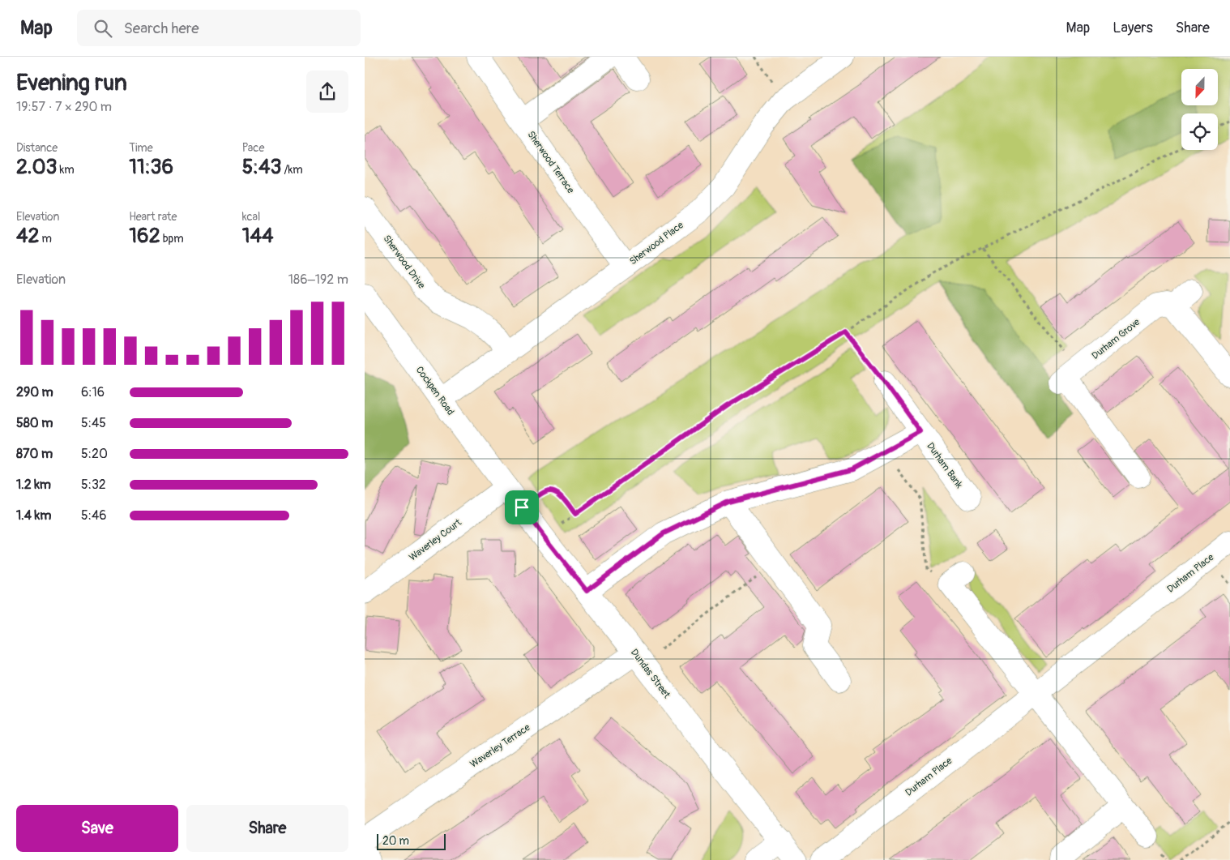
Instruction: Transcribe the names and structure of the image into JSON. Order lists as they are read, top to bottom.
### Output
{
  "streets": {
    "street": [
      "Sherwood Terrace",
      "Sherwood Place",
      "Sherwood Drive",
      "Durham Grove",
      "Cockpen Road",
      "Durham Bank",
      "Waverley Court",
      "Durham Place",
      "Dundas Street",
      "Waverley Terrace"
    ]
  },
  "crossings": [
    ["Sherwood Terrace", "Sherwood Place"],
    ["Sherwood Place", "Sherwood Drive"],
    ["Sherwood Place", "Cockpen Road"],
    ["Cockpen Road", "Waverley Court"],
    ["Cockpen Road", "Dundas Street"],
    ["Durham Bank", "Dundas Street"],
    ["Waverley Court", "Dundas Street"],
    ["Dundas Street", "Waverley Terrace"]
  ],
  "scale_bar": "20 m",
  "north": "bottom",
  "page": {
    "header": "Map",
    "search": "Search here",
    "nav": ["Map", "Layers", "Share"],
    "heading": ["Evening run", "19:57 · 7 × 290 m"],
    "stats": [
      ["Distance", "2.03 km"],
      ["Time", "11:36"],
      ["Pace", "5:43 /km"],
      ["Elevation", "42 m"],
      ["Heart rate", "162 bpm"],
      ["kcal", "144"]
    ],
    "chart": ["Elevation", "186–192 m"],
    "list": [
      {
        "name": "290 m",
        "note": "6:16"
      },
      {
        "name": "580 m",
        "note": "5:45"
      },
      {
        "name": "870 m",
        "note": "5:20"
      },
      {
        "name": "1.2 km",
        "note": "5:32"
      },
      {
        "name": "1.4 km",
        "note": "5:46"
      }
    ],
    "buttons": ["Save", "Share"],
    "scale": "20 m"
  }
}
